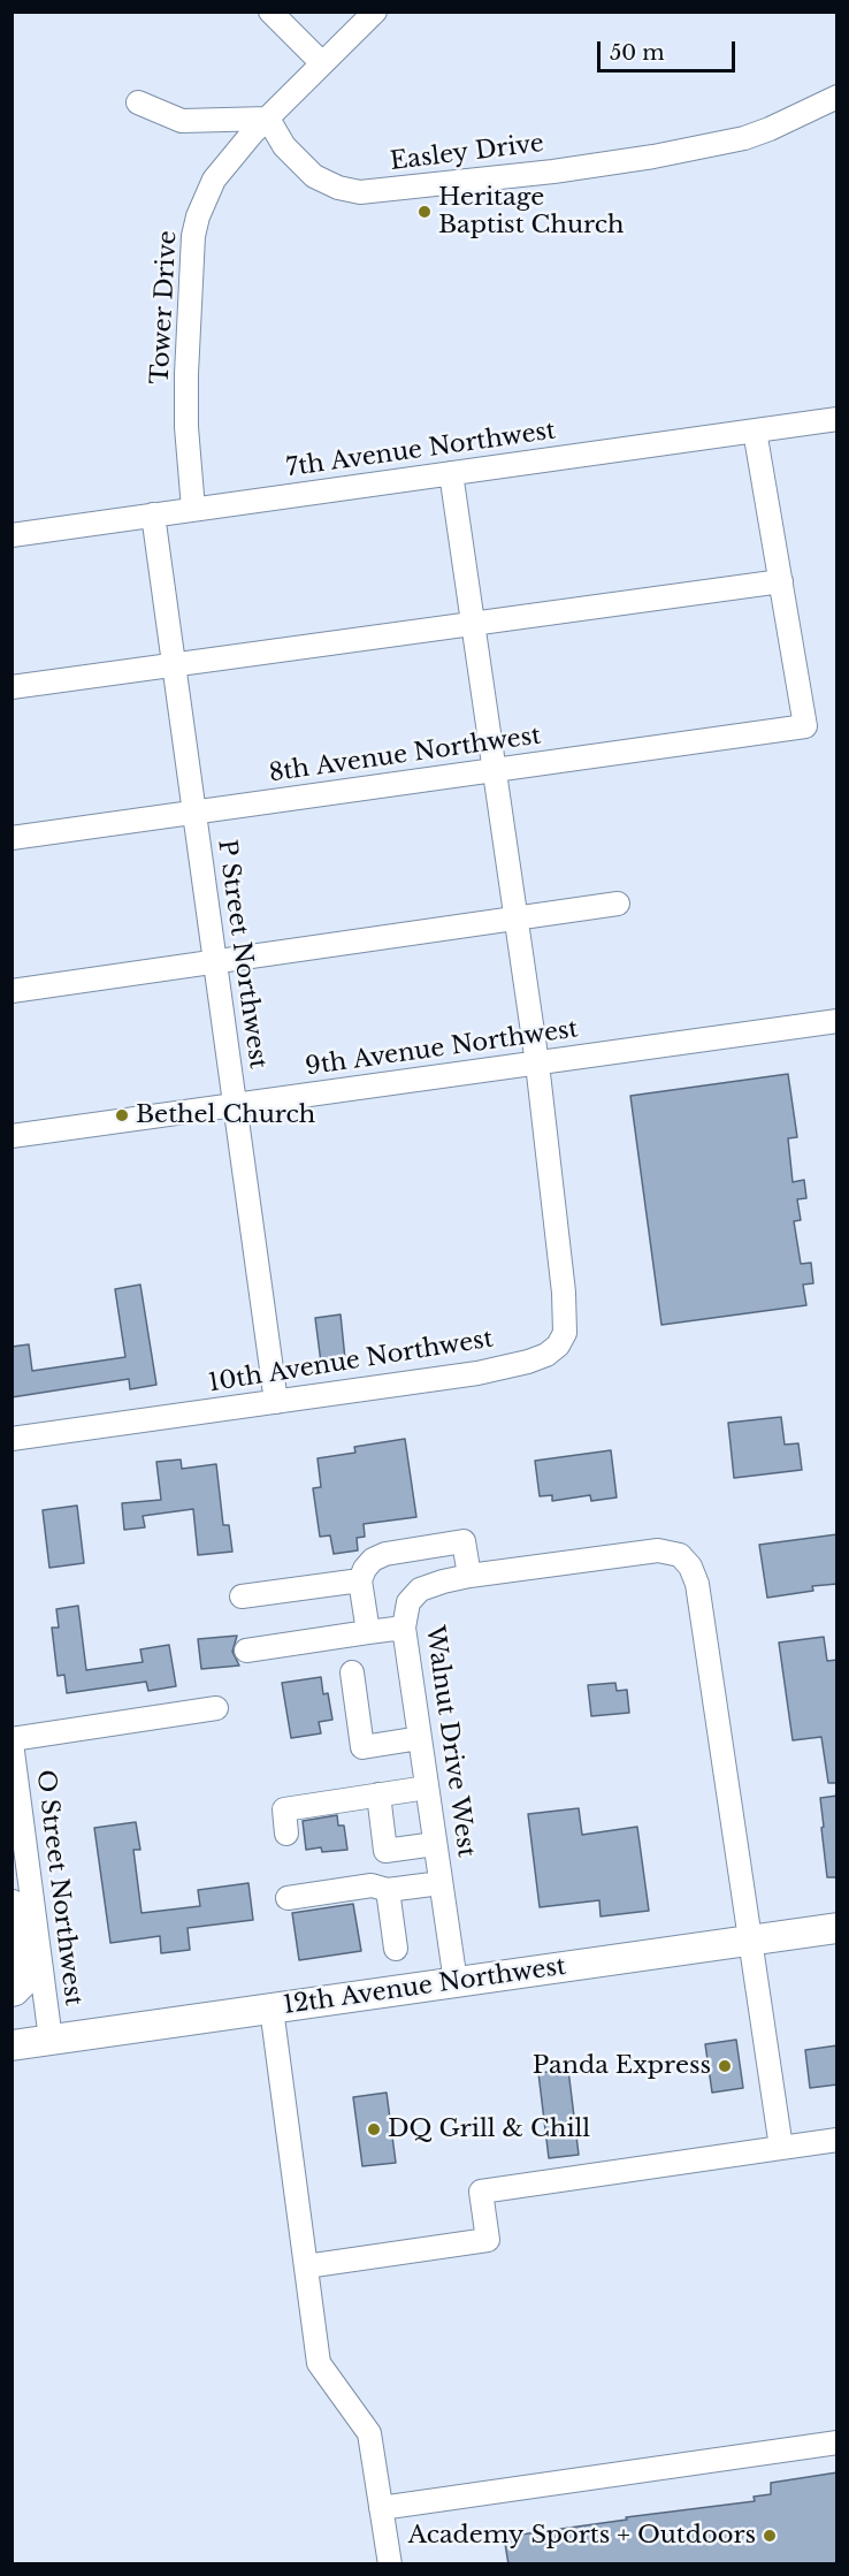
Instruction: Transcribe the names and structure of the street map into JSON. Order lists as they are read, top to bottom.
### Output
{
  "streets": {
    "main road": ["12th Avenue Northwest"],
    "street": [
      "Easley Drive",
      "Tower Drive",
      "7th Avenue Northwest",
      "8th Avenue Northwest",
      "P Street Northwest",
      "9th Avenue Northwest",
      "10th Avenue Northwest",
      "Walnut Drive West",
      "O Street Northwest"
    ]
  },
  "crossings": [
    ["Easley Drive", "Tower Drive"],
    ["Tower Drive", "7th Avenue Northwest"],
    ["7th Avenue Northwest", "P Street Northwest"],
    ["7th Avenue Northwest", "10th Avenue Northwest"],
    ["8th Avenue Northwest", "P Street Northwest"],
    ["8th Avenue Northwest", "10th Avenue Northwest"],
    ["P Street Northwest", "9th Avenue Northwest"],
    ["P Street Northwest", "10th Avenue Northwest"],
    ["9th Avenue Northwest", "10th Avenue Northwest"],
    ["Walnut Drive West", "12th Avenue Northwest"],
    ["O Street Northwest", "12th Avenue Northwest"]
  ],
  "places": [
    "Heritage Baptist Church",
    "Bethel Church",
    "Panda Express",
    "DQ Grill & Chill",
    "Academy Sports + Outdoors"
  ],
  "scale_bar": "50 m"
}
